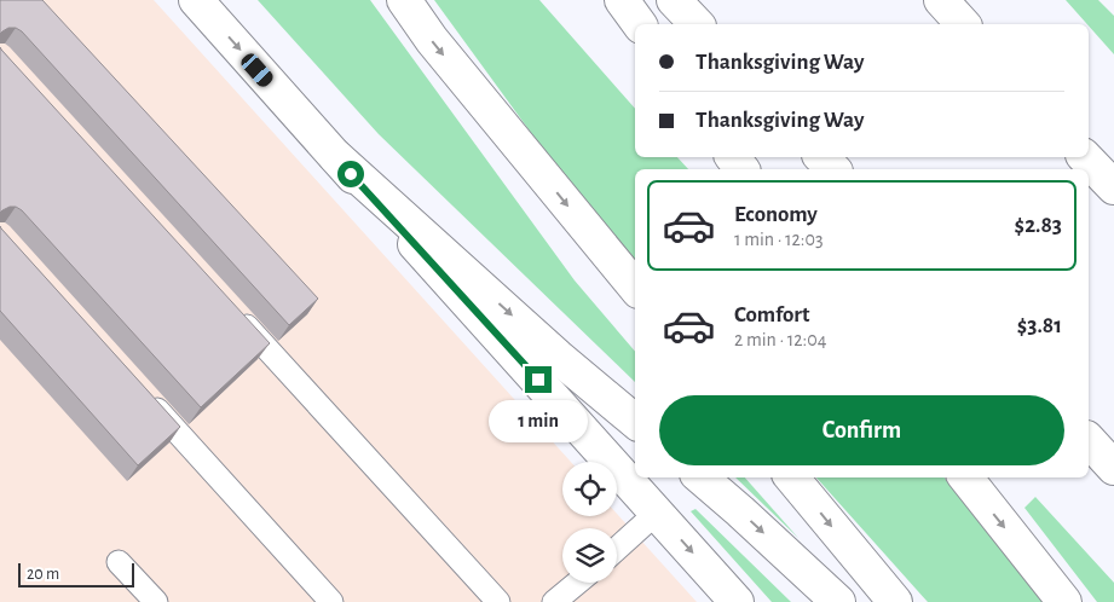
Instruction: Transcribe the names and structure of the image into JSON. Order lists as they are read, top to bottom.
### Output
{
  "scale_bar": "20 m",
  "page": {
    "banner": ["Thanksgiving Way", "Thanksgiving Way"],
    "list": [
      {
        "name": "Economy",
        "note": "1 min · 12:03",
        "value": "$2.83"
      },
      {
        "name": "Comfort",
        "note": "2 min · 12:04",
        "value": "$3.81"
      }
    ],
    "buttons": "Confirm",
    "bubble": "1 min",
    "scale": "20 m"
  }
}
